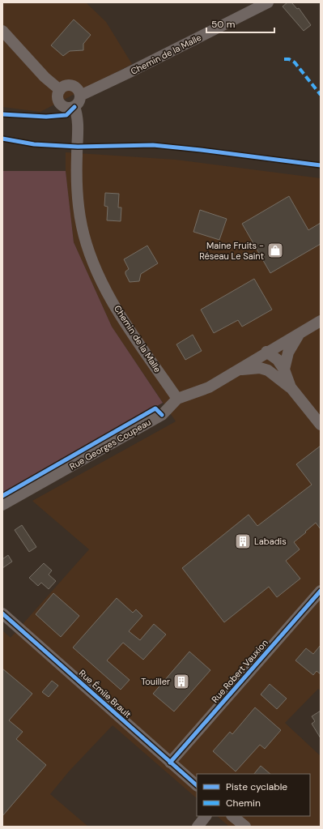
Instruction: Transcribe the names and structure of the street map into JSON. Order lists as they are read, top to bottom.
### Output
{
  "streets": {
    "street": [
      "Chemin de la Malle",
      "Rue Georges Coupeau",
      "Rue Robert Vauxion",
      "Rue Émile Brault"
    ]
  },
  "crossings": [
    ["Chemin de la Malle", "Rue Georges Coupeau"],
    ["Rue Robert Vauxion", "Rue Émile Brault"]
  ],
  "places": {
    "shop": ["Maine Fruits - Réseau Le Saint"],
    "building": ["Labadis", "Touiller"]
  },
  "legend": ["Piste cyclable", "Chemin"],
  "scale_bar": "50 m"
}
